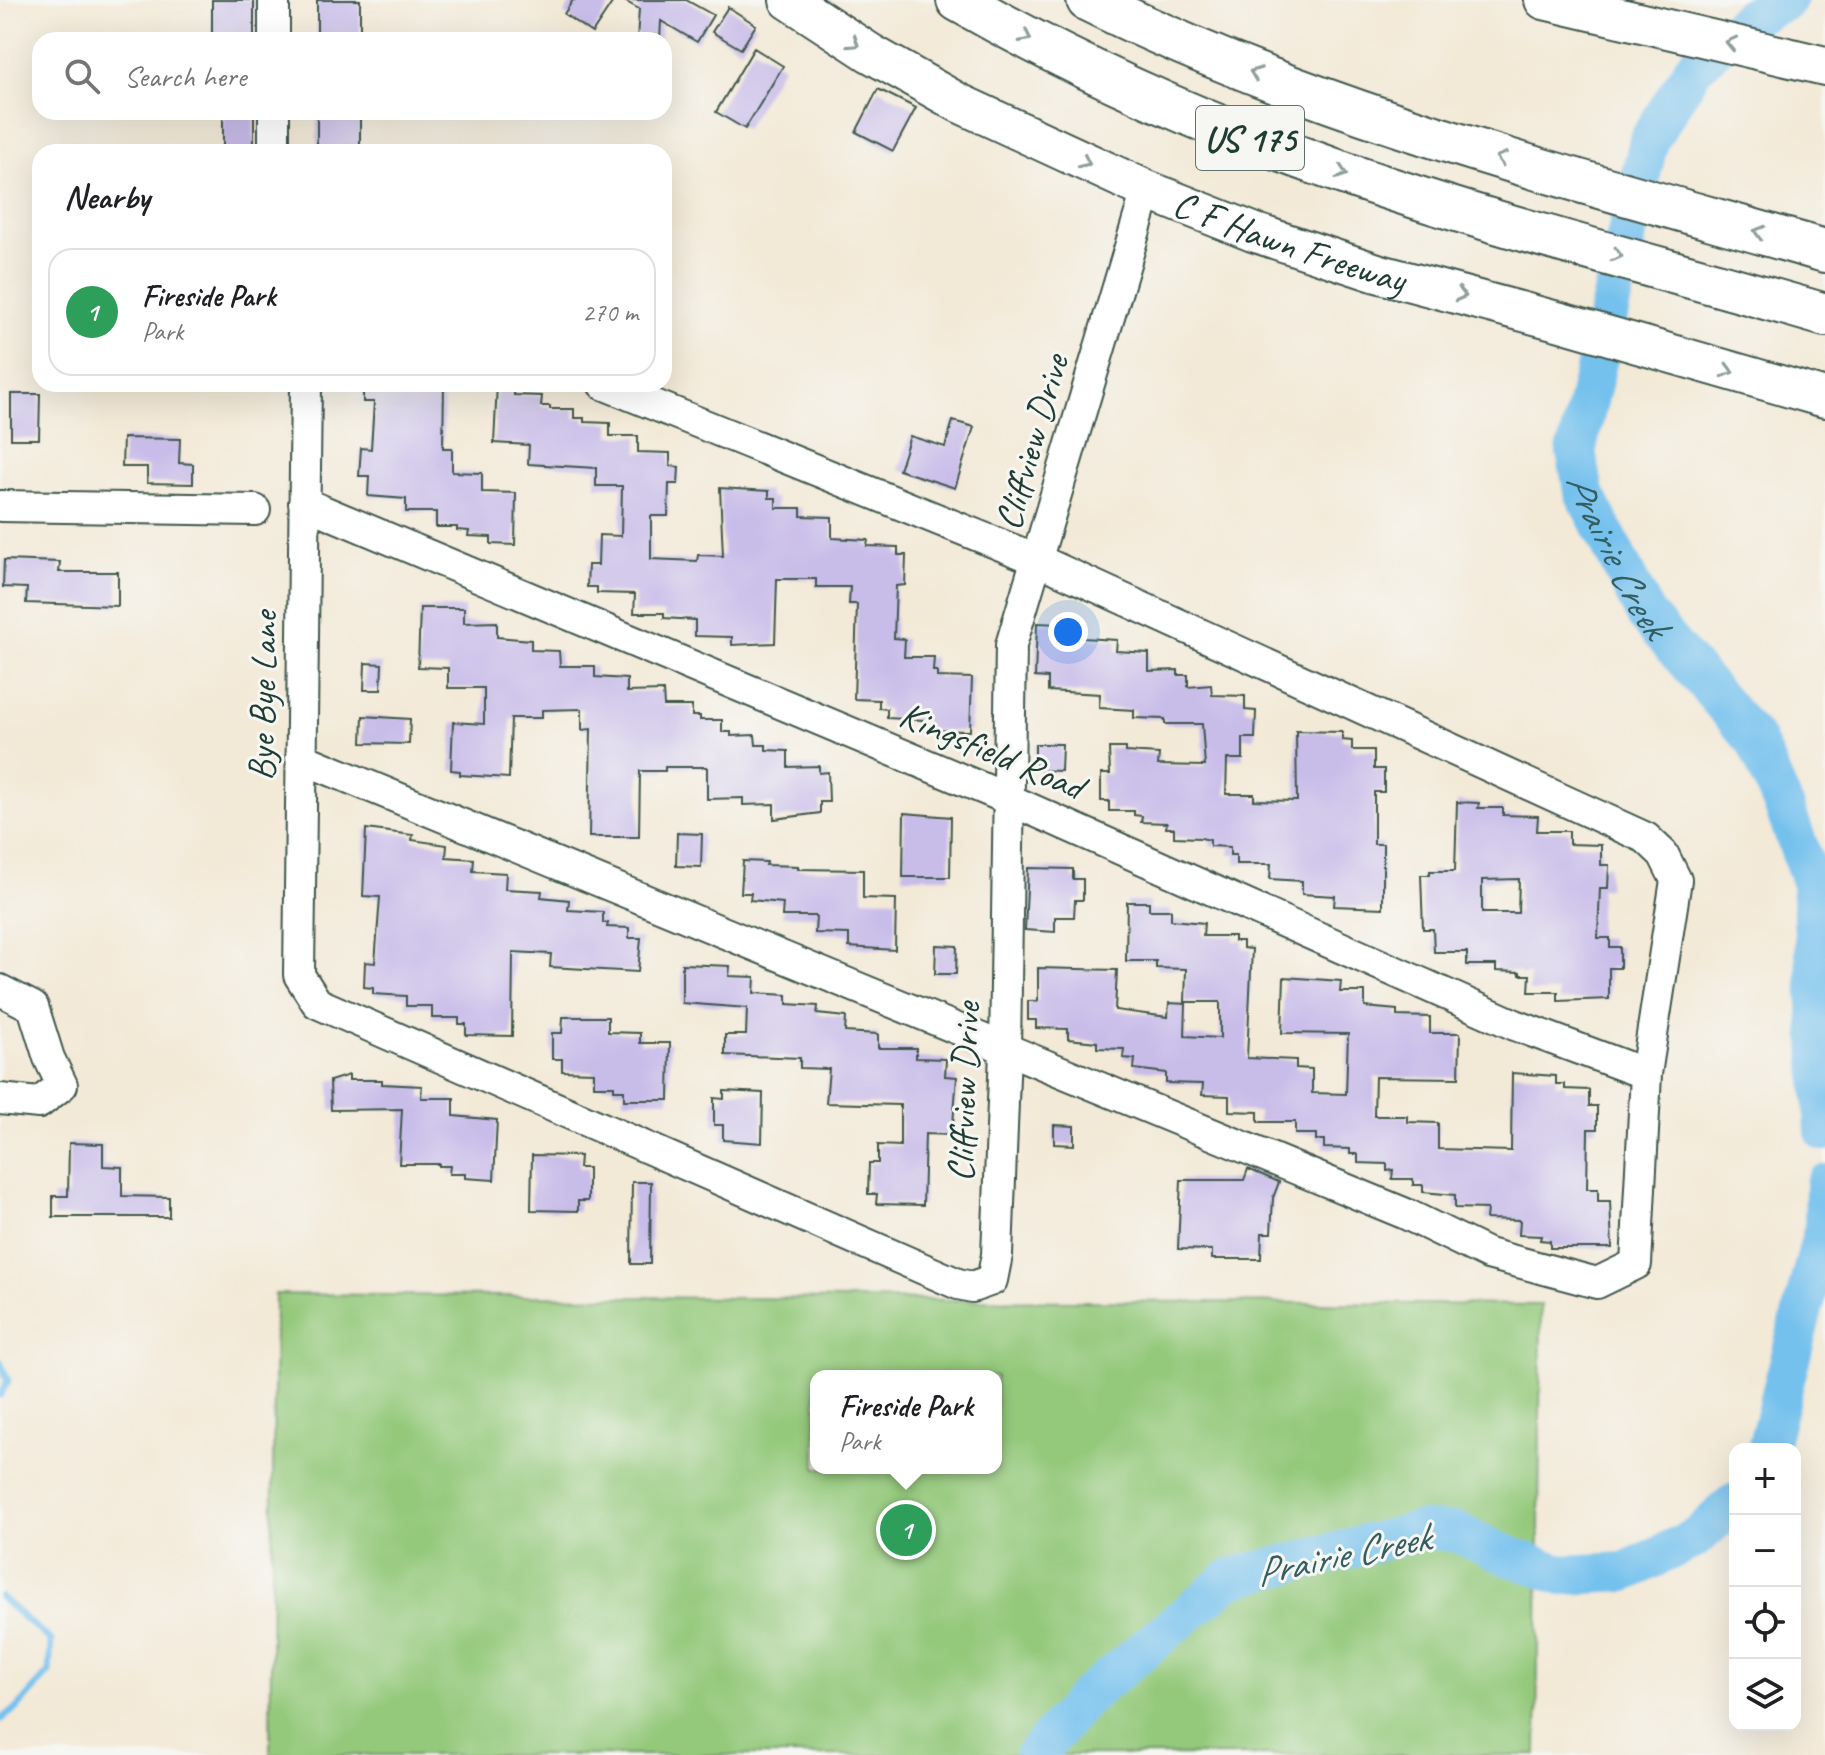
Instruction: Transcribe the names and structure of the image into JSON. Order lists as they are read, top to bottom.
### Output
{
  "streets": {
    "highway": ["US 175"],
    "main road": ["C F Hawn Freeway"],
    "street": ["Cliffview Drive", "Bye Bye Lane", "Kingsfield Road"]
  },
  "crossings": [
    ["C F Hawn Freeway", "Cliffview Drive"],
    ["Cliffview Drive", "Bye Bye Lane"],
    ["Cliffview Drive", "Kingsfield Road"],
    ["Bye Bye Lane", "Kingsfield Road"]
  ],
  "one_way": ["C F Hawn Freeway"],
  "water": ["Prairie Creek"],
  "page": {
    "search": "Search here",
    "heading": "Nearby",
    "list": [
      {
        "mark": "1",
        "name": "Fireside Park",
        "note": "Park",
        "value": "270 m"
      }
    ],
    "popup": ["Fireside Park", "Park"],
    "map_buttons": ["+", "−"],
    "pins": "1"
  }
}
